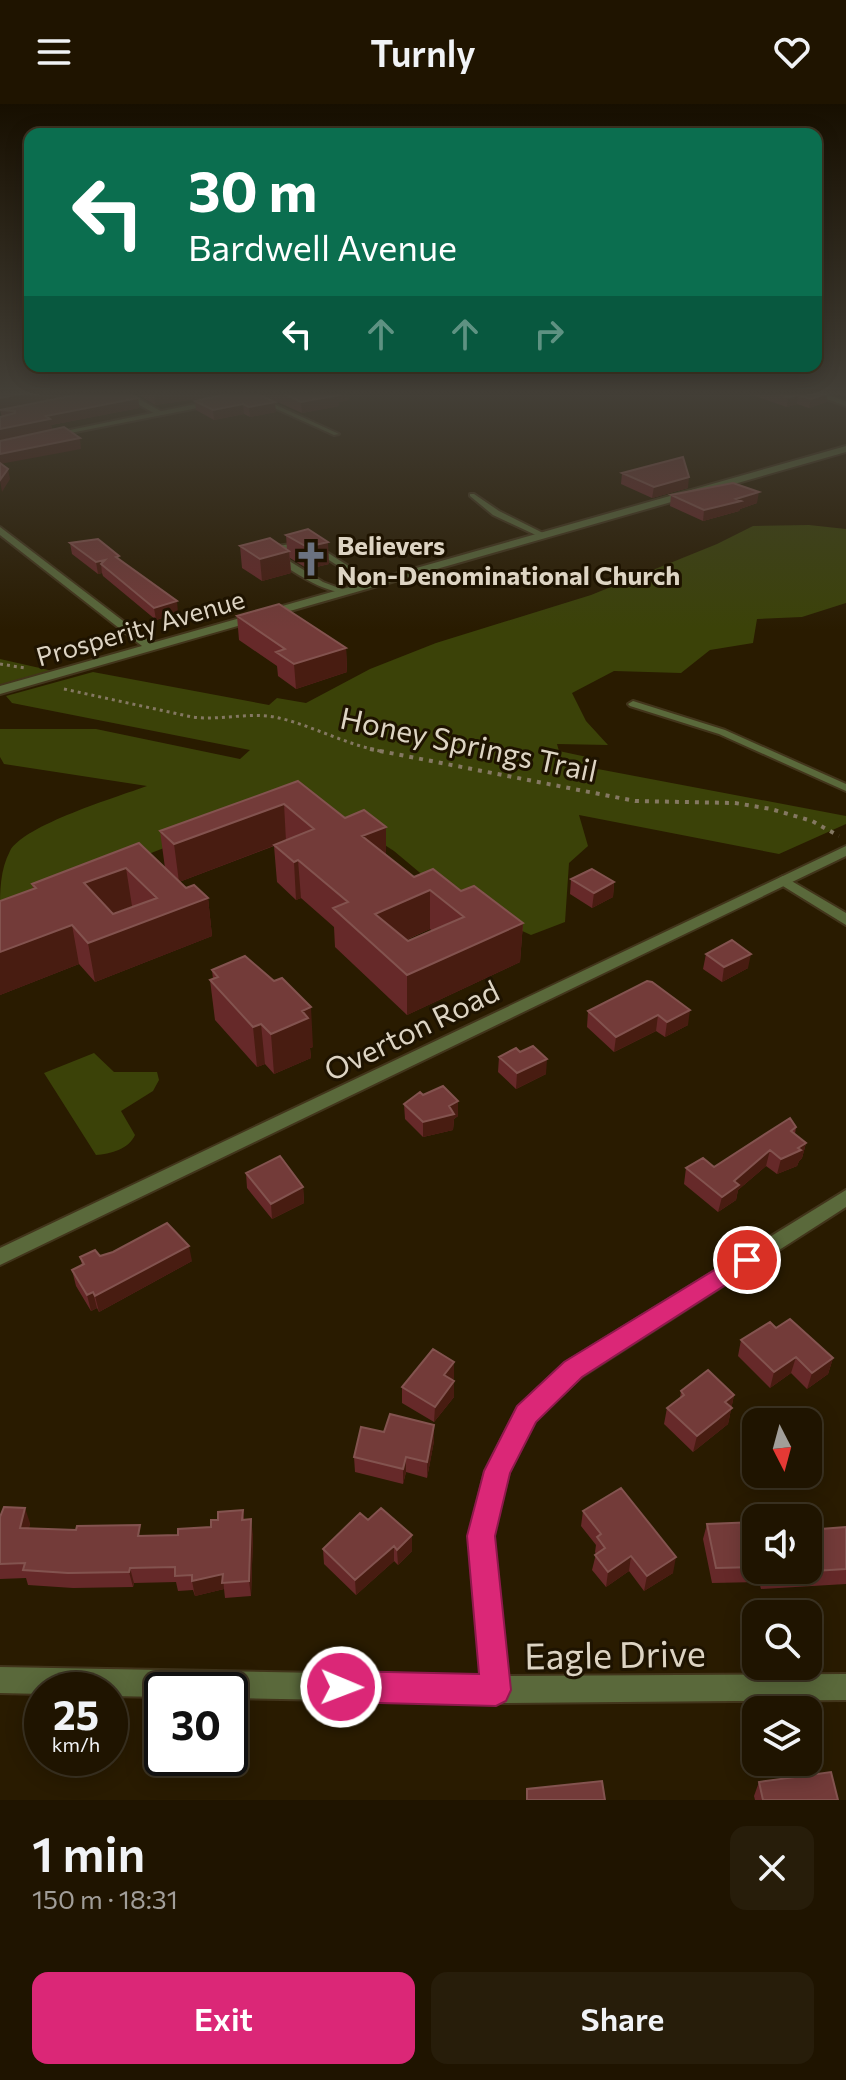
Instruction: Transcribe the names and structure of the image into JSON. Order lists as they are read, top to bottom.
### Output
{
  "streets": {
    "street": ["Prosperity Avenue", "Overton Road", "Eagle Drive"],
    "path": ["Honey Springs Trail"]
  },
  "crossings": [
    ["Honey Springs Trail", "Overton Road"]
  ],
  "places": {
    "church": ["Believers Non-Denominational Church"]
  },
  "north": "bottom",
  "page": {
    "header": "Turnly",
    "turn": ["30 m", "Bardwell Avenue"],
    "speed": "25 km/h",
    "limit": "30",
    "heading": ["1 min", "150 m · 18:31"],
    "buttons": ["Exit", "Share"]
  }
}
